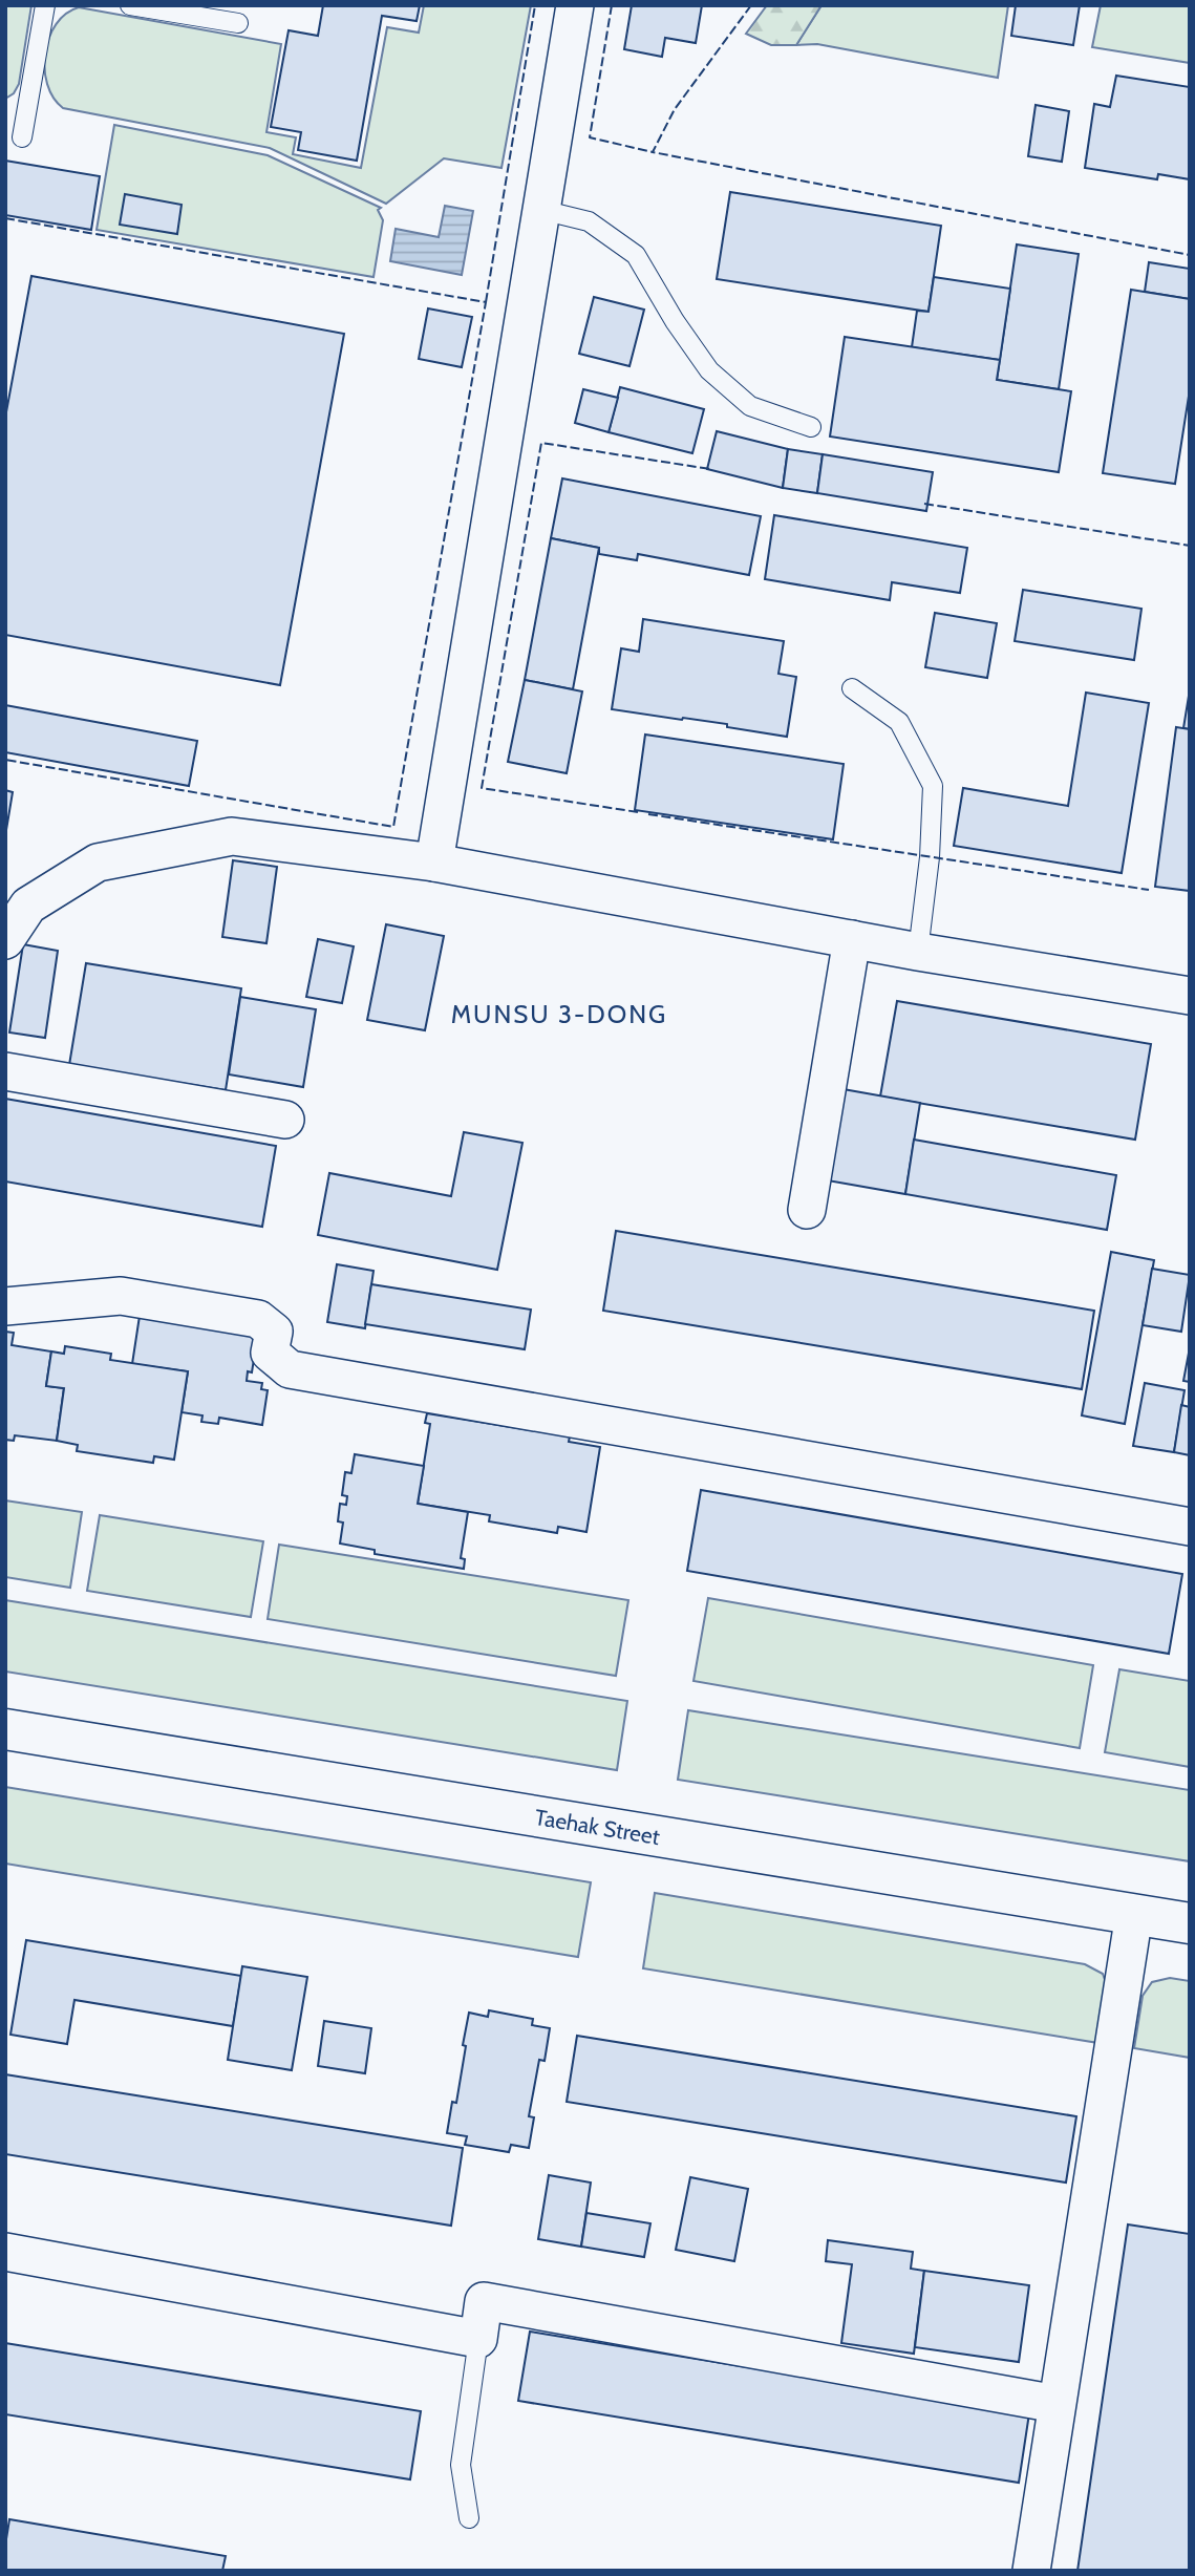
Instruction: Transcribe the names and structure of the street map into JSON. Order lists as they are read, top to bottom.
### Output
{
  "streets": {
    "main road": ["Taehak Street"]
  },
  "districts": ["MUNSU 3-DONG"]
}
